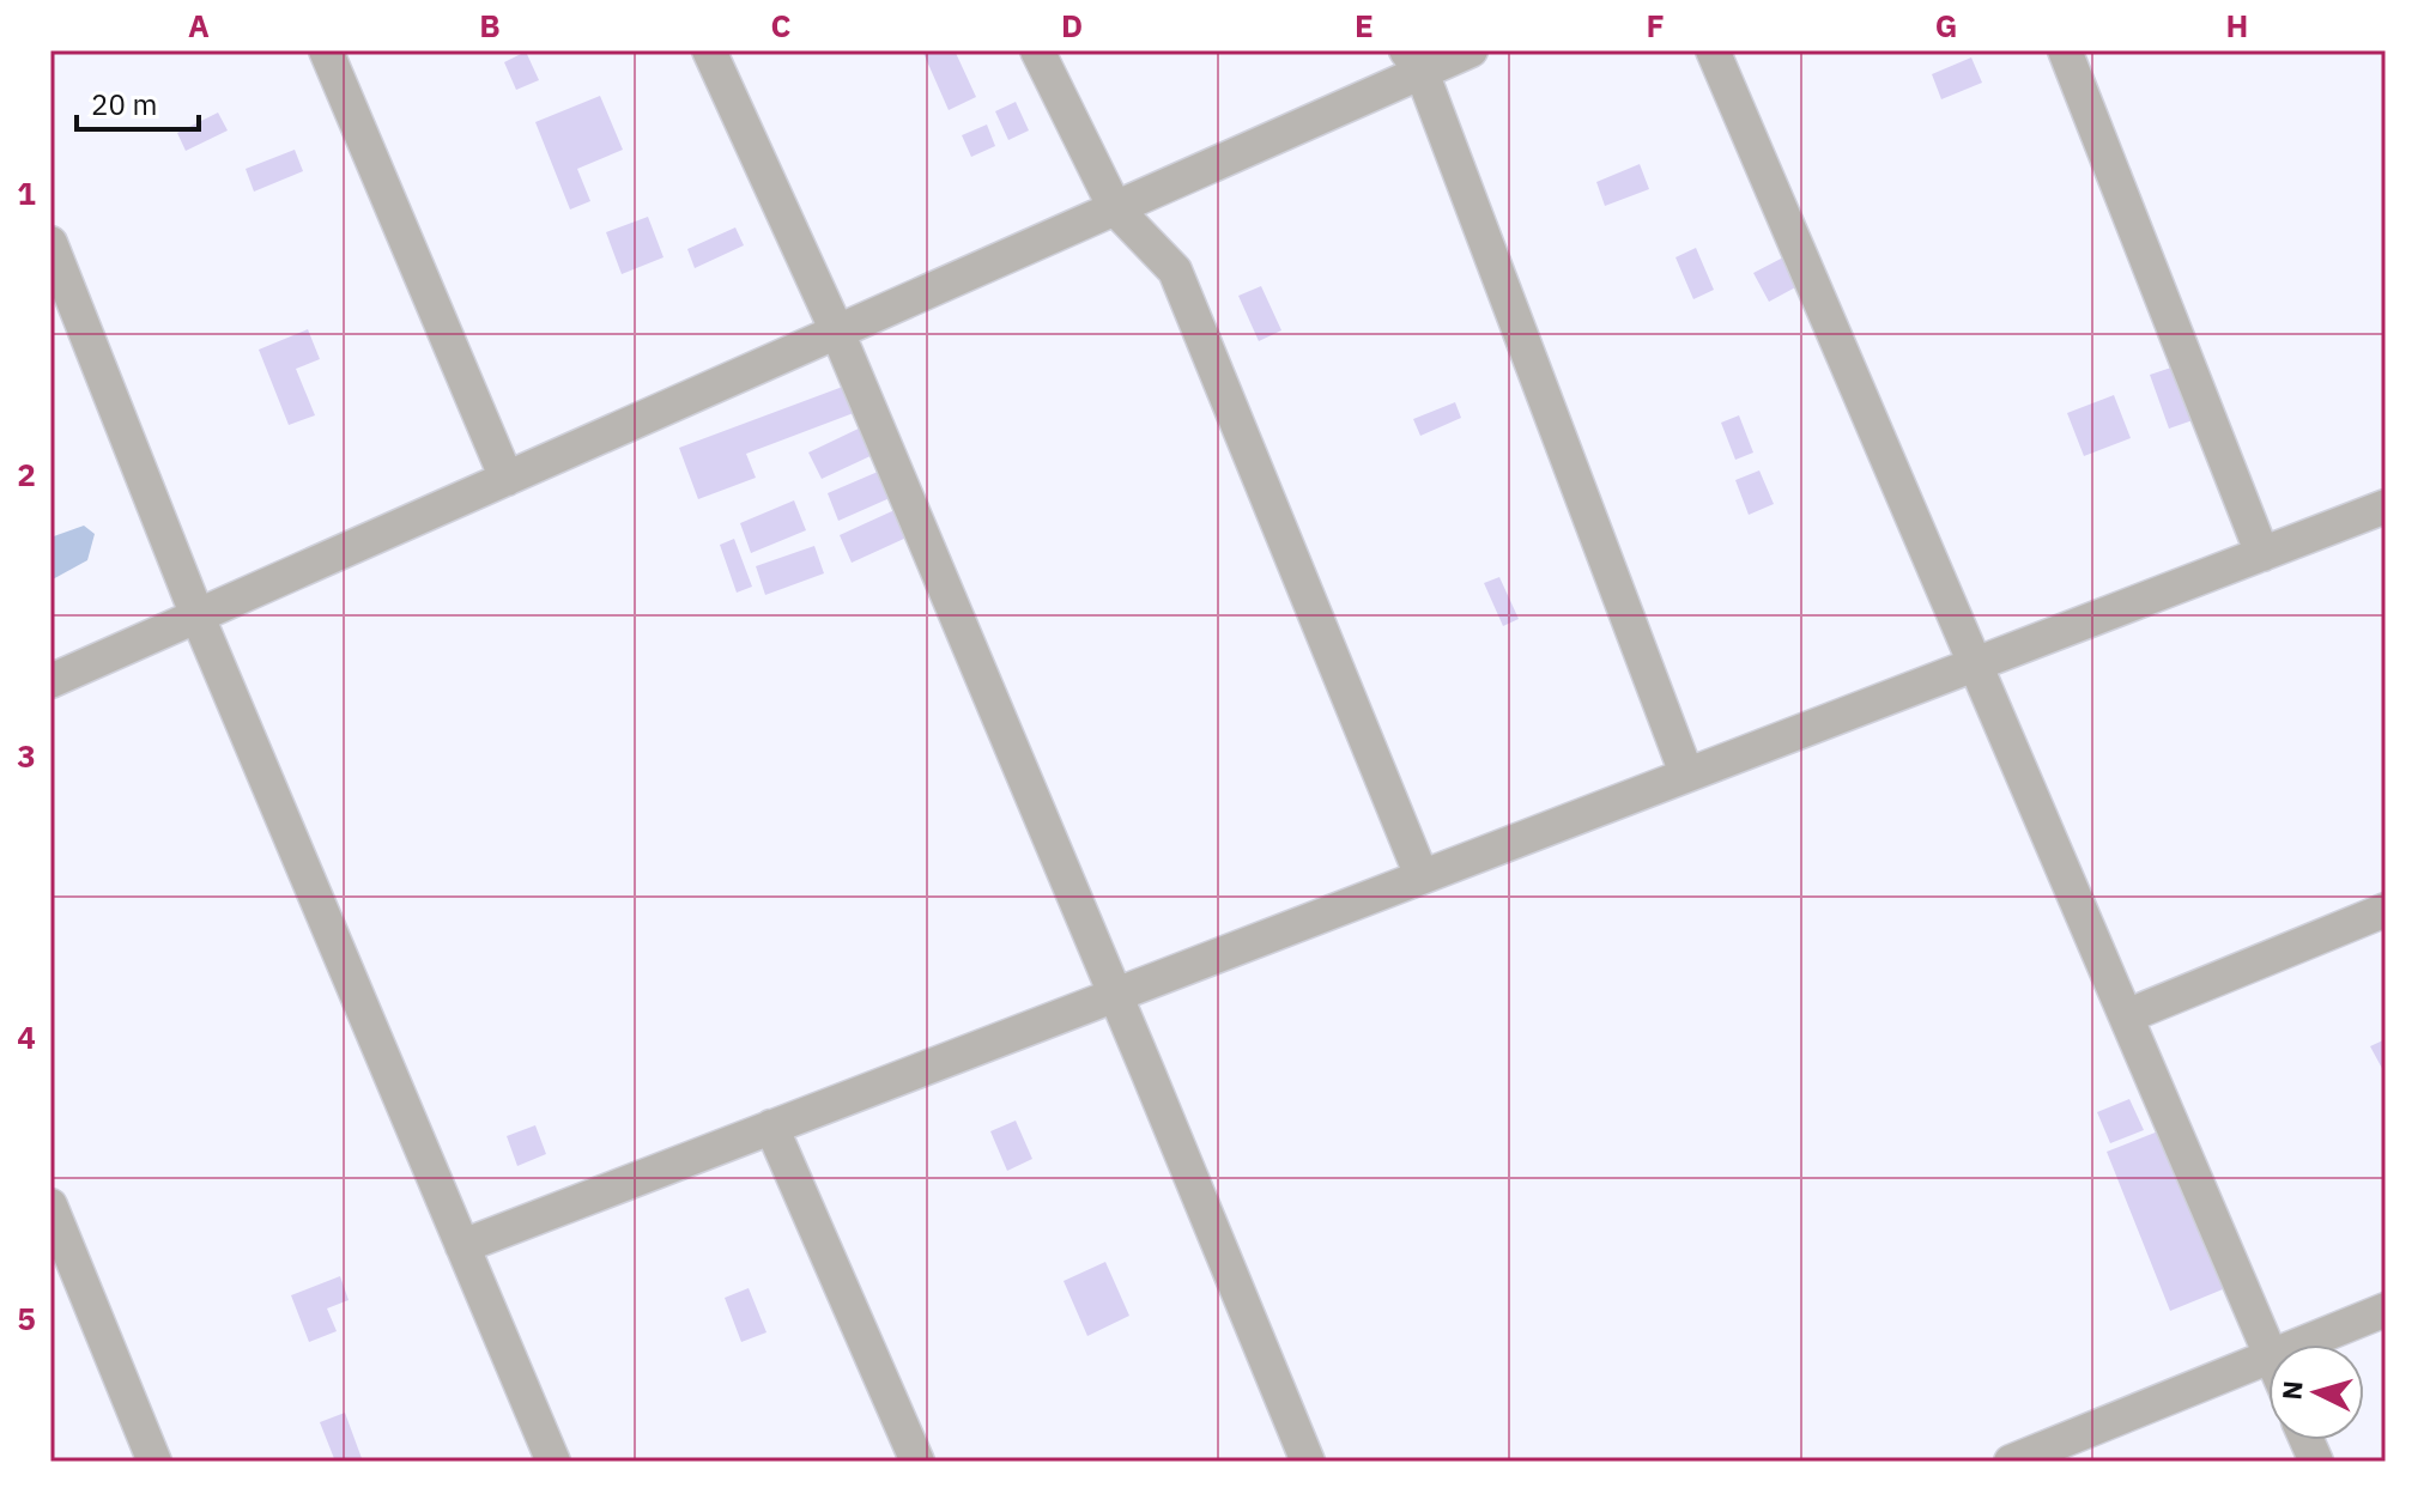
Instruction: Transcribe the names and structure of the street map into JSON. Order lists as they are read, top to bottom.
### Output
{
  "scale_bar": "20 m",
  "north": "left",
  "grid": {
    "columns": [
      "A",
      "B",
      "C",
      "D",
      "E",
      "F",
      "G",
      "H"
    ],
    "rows": [
      "1",
      "2",
      "3",
      "4",
      "5"
    ]
  }
}
